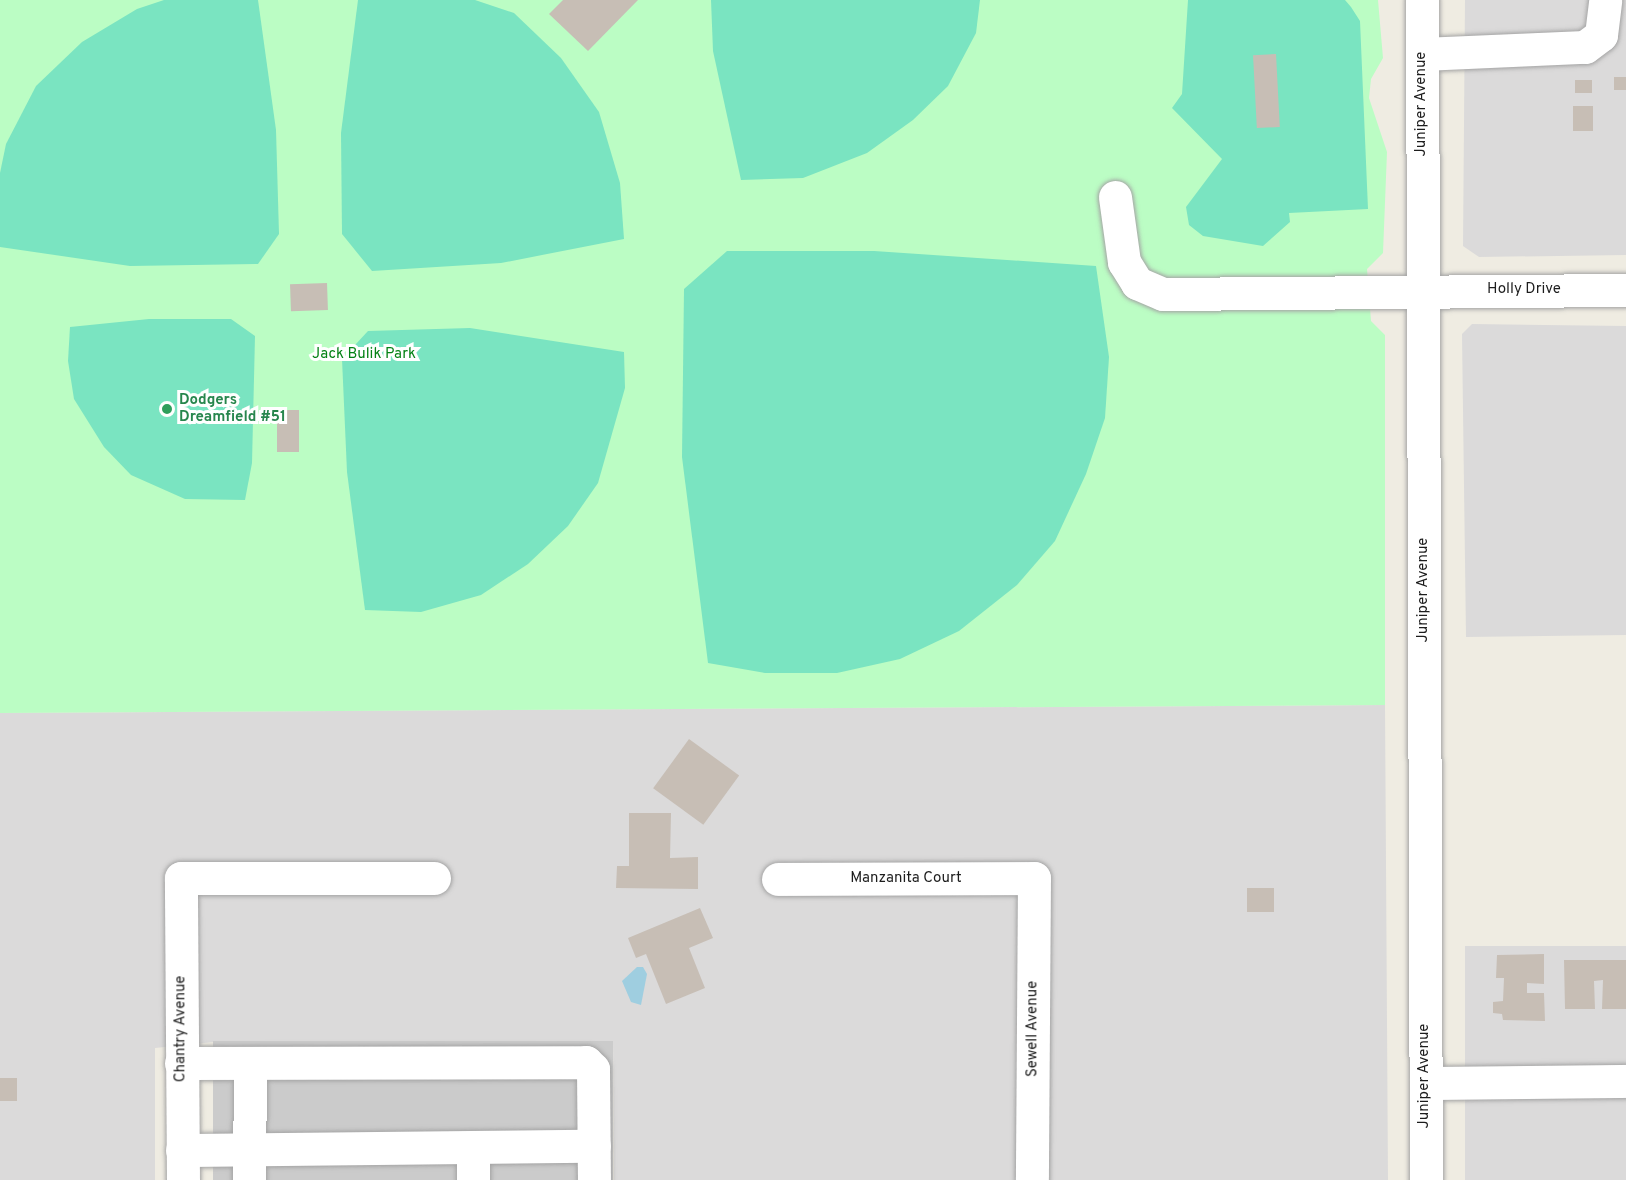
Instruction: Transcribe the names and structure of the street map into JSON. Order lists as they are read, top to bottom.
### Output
{
  "streets": {
    "street": [
      "Juniper Avenue",
      "Holly Drive",
      "Manzanita Court",
      "Chantry Avenue",
      "Sewell Avenue"
    ]
  },
  "crossings": [
    ["Juniper Avenue", "Holly Drive"],
    ["Manzanita Court", "Sewell Avenue"]
  ],
  "parks": ["Jack Bulik Park"],
  "places": ["Dodgers Dreamfield #51"]
}
